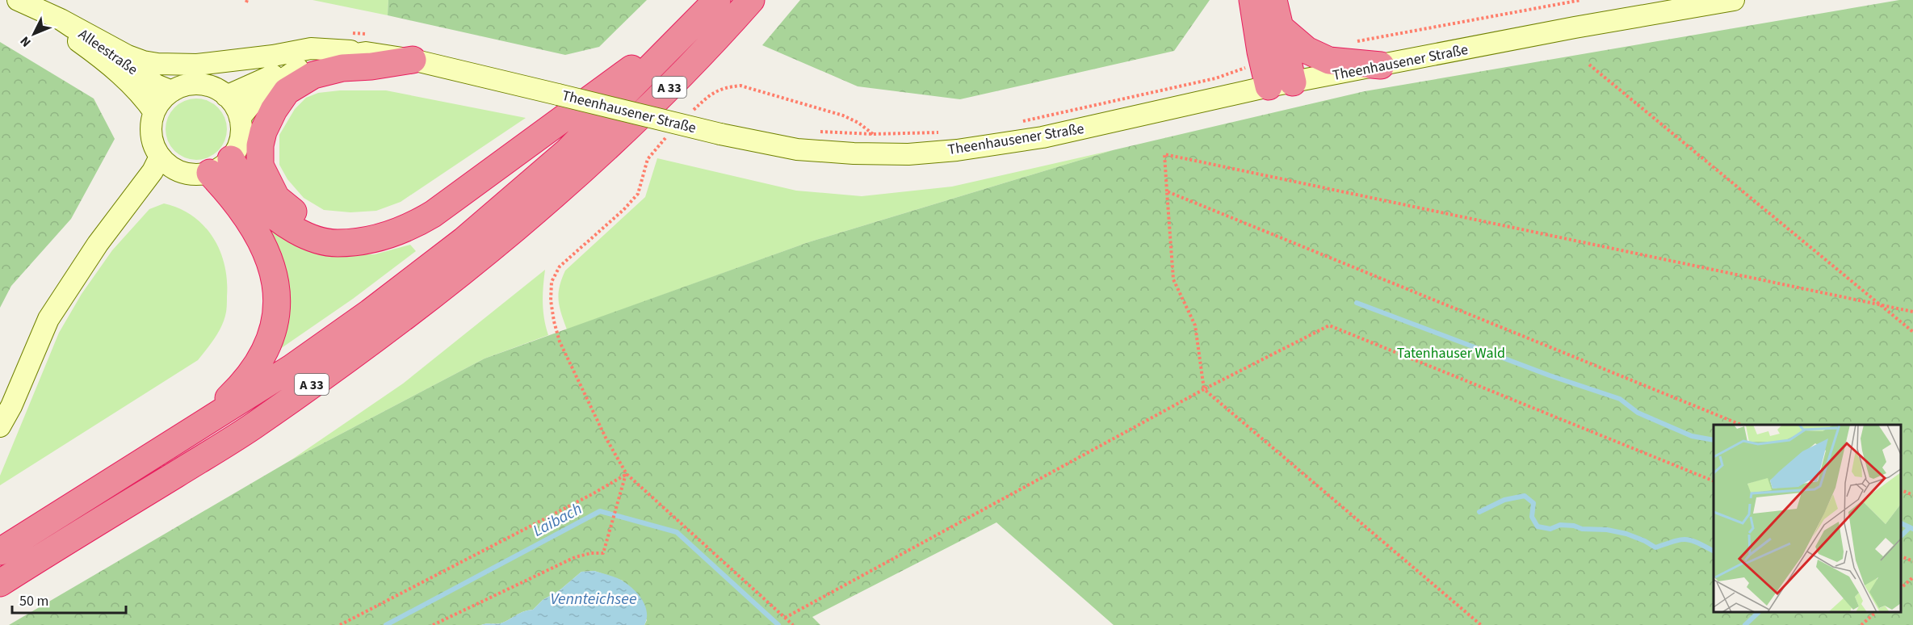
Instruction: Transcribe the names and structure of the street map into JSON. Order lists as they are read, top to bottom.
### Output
{
  "streets": {
    "highway": ["A 33"],
    "main road": ["Alleestraße", "Theenhausener Straße"]
  },
  "crossings": [
    ["Alleestraße", "Theenhausener Straße"]
  ],
  "water": ["Laibach", "Vennteichsee"],
  "parks": ["Tatenhauser Wald"],
  "scale_bar": "50 m",
  "north": "bottom left"
}
